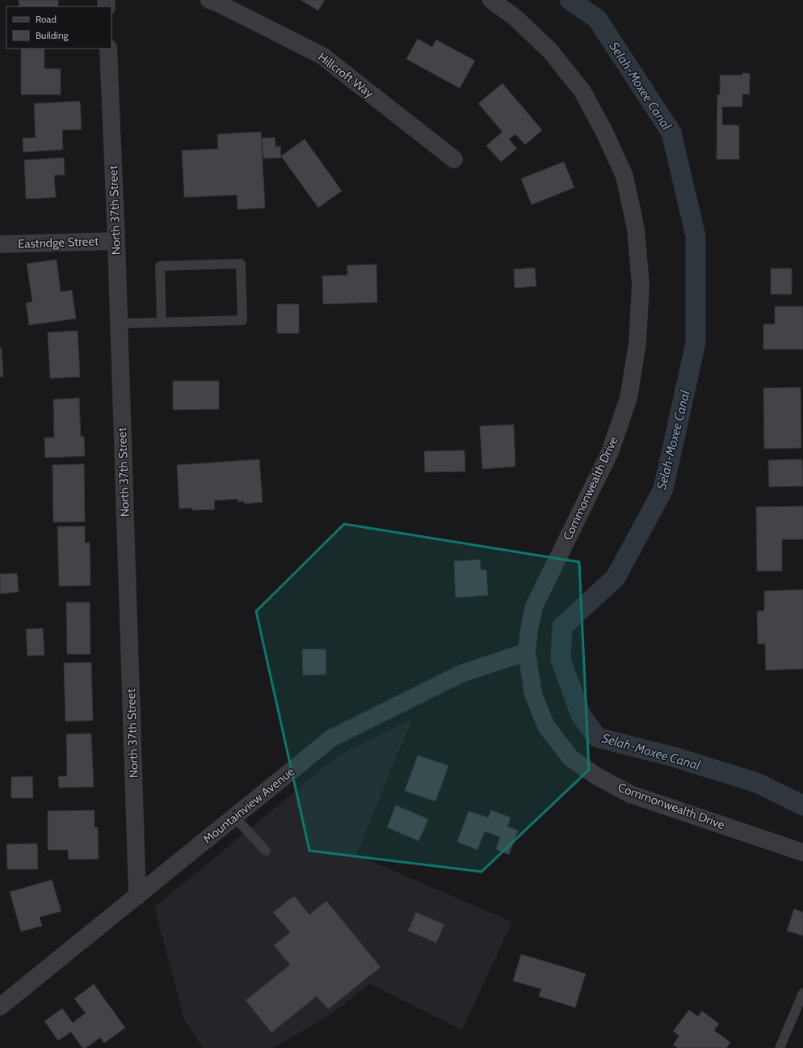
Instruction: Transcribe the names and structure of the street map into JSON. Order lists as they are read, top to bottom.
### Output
{
  "streets": {
    "street": [
      "Hillcroft Way",
      "North 37th Street",
      "Eastridge Street",
      "Commonwealth Drive",
      "Mountainview Avenue"
    ]
  },
  "crossings": [
    ["North 37th Street", "Eastridge Street"],
    ["North 37th Street", "Mountainview Avenue"],
    ["Commonwealth Drive", "Mountainview Avenue"]
  ],
  "water": ["Selah-Moxee Canal"],
  "legend": ["Road", "Building"]
}
